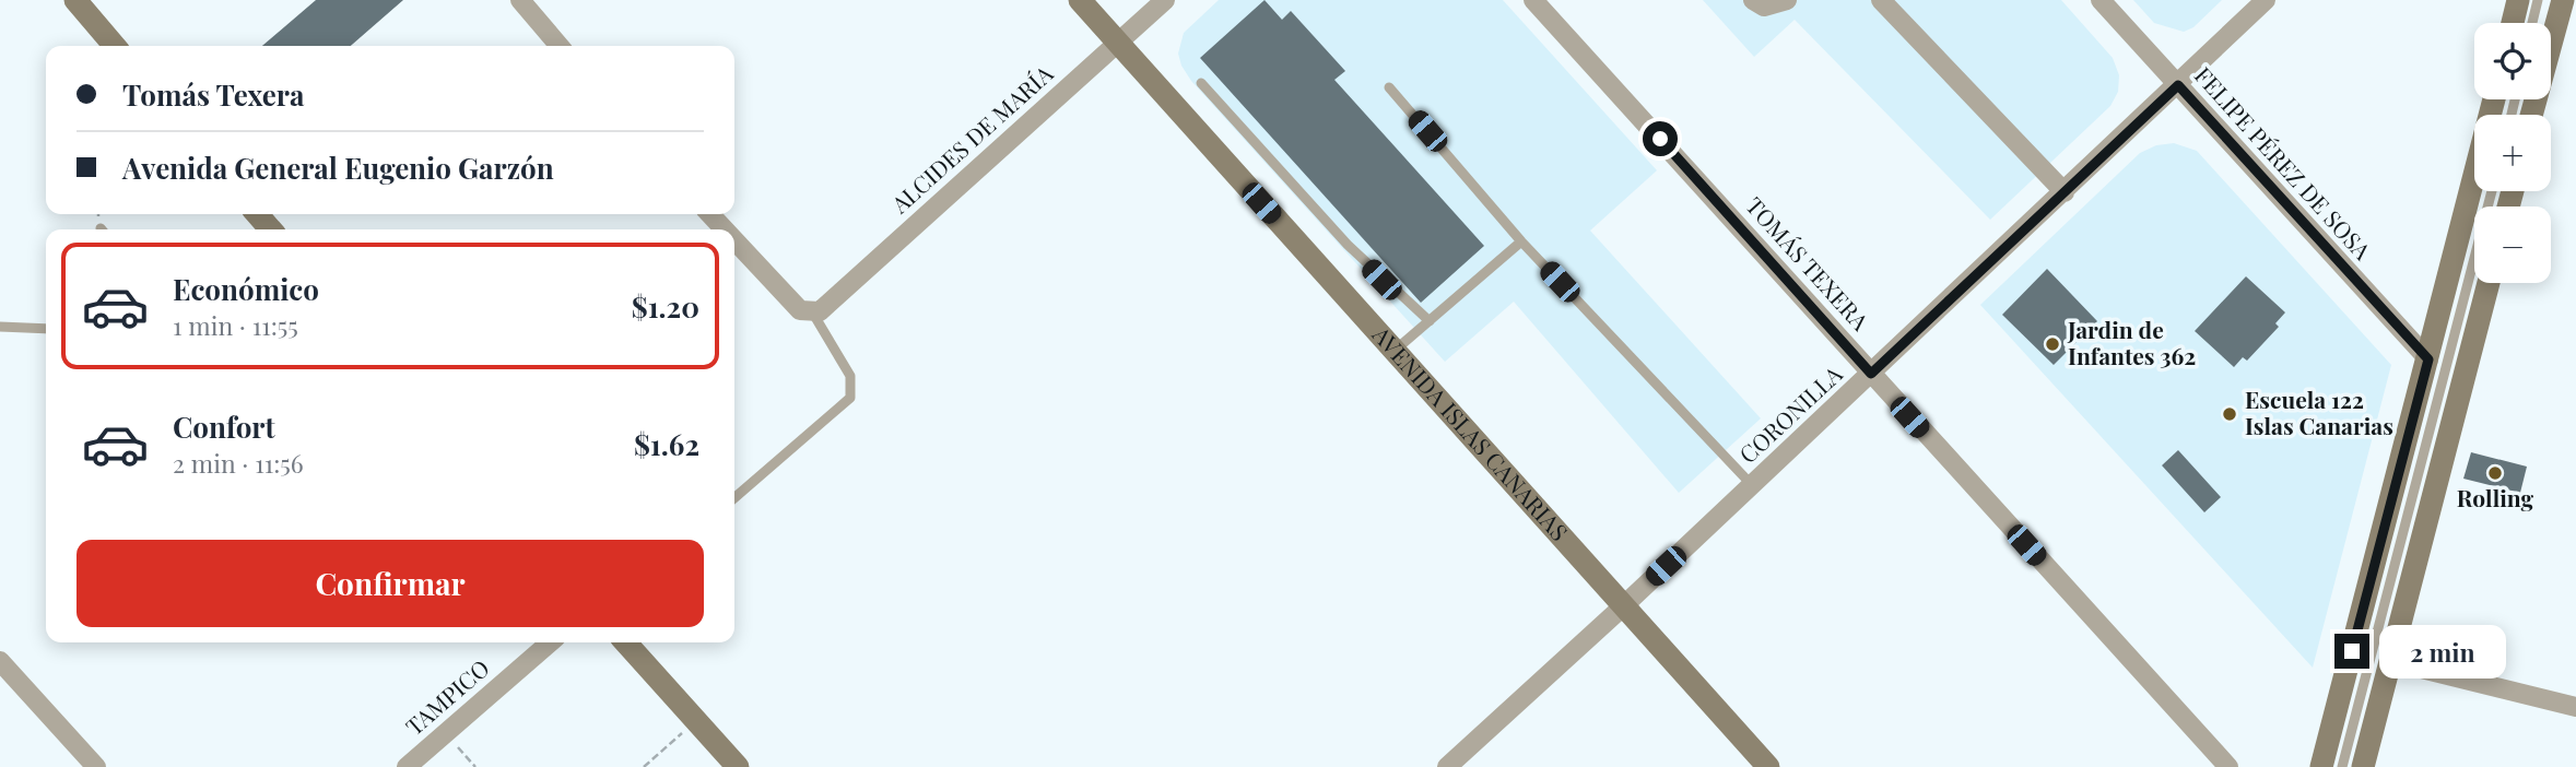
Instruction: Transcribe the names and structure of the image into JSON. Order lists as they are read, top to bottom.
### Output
{
  "streets": {
    "main road": ["AVENIDA ISLAS CANARIAS"],
    "street": [
      "ALCIDES DE MARÍA",
      "FELIPE PÉREZ DE SOSA",
      "TOMÁS TEXERA",
      "CORONILLA",
      "TAMPICO"
    ]
  },
  "crossings": [
    ["ALCIDES DE MARÍA", "AVENIDA ISLAS CANARIAS"],
    ["FELIPE PÉREZ DE SOSA", "CORONILLA"],
    ["TOMÁS TEXERA", "CORONILLA"],
    ["CORONILLA", "AVENIDA ISLAS CANARIAS"]
  ],
  "places": ["Jardin de Infantes 362", "Escuela 122 Islas Canarias", "Rolling"],
  "page": {
    "map_buttons": ["+", "−"],
    "banner": ["Tomás Texera", "Avenida General Eugenio Garzón"],
    "list": [
      {
        "name": "Económico",
        "note": "1 min · 11:55",
        "value": "$1.20"
      },
      {
        "name": "Confort",
        "note": "2 min · 11:56",
        "value": "$1.62"
      }
    ],
    "buttons": "Confirmar",
    "bubble": "2 min"
  }
}
